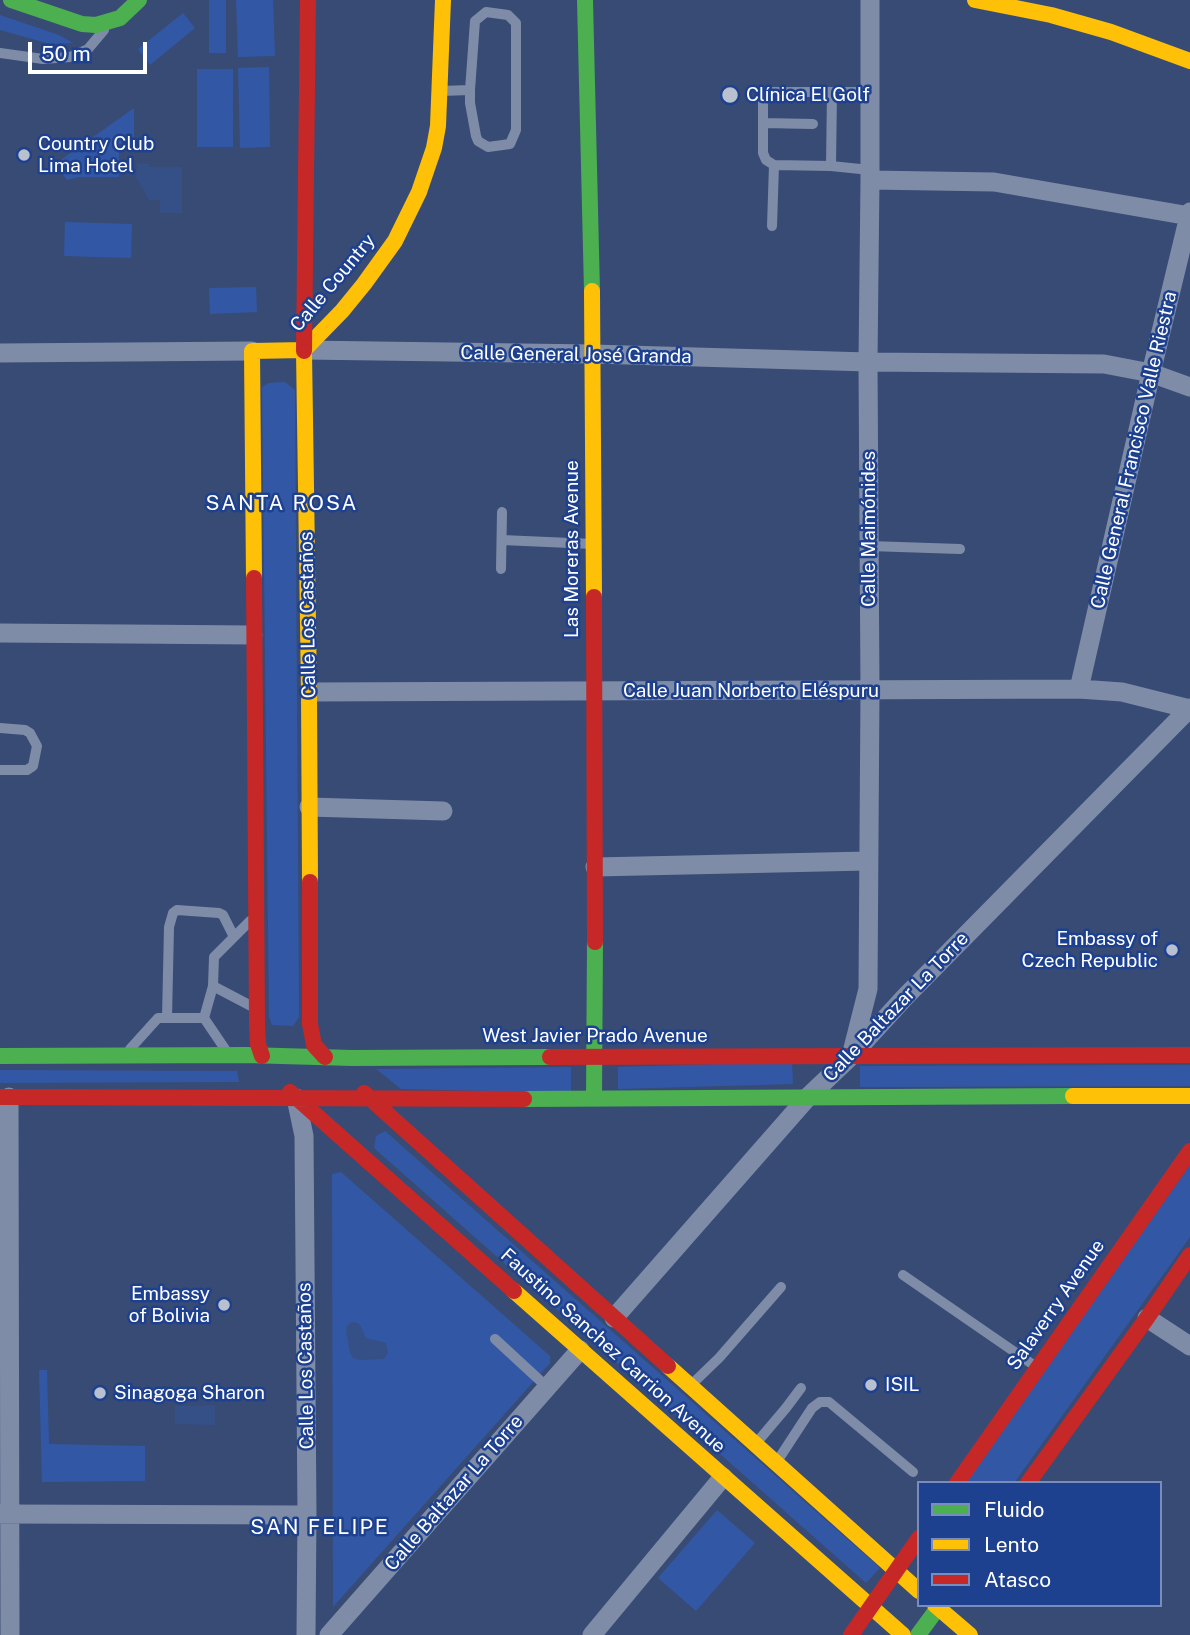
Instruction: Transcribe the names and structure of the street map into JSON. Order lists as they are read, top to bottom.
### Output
{
  "streets": {
    "main road": [
      "Calle Country",
      "Calle General José Granda",
      "Las Moreras Avenue",
      "Calle Los Castaños",
      "West Javier Prado Avenue",
      "Salaverry Avenue",
      "Faustino Sanchez Carrion Avenue"
    ],
    "street": [
      "Calle General Francisco Valle Riestra",
      "Calle Maimónides",
      "Calle Juan Norberto Eléspuru",
      "Calle Baltazar La Torre"
    ]
  },
  "crossings": [
    ["Calle Country", "Calle General José Granda"],
    ["Calle Country", "Calle Los Castaños"],
    ["Calle General José Granda", "Calle General Francisco Valle Riestra"],
    ["Calle General José Granda", "Calle Maimónides"],
    ["Calle General José Granda", "Las Moreras Avenue"],
    ["Calle General José Granda", "Calle Los Castaños"],
    ["Calle General Francisco Valle Riestra", "Calle Juan Norberto Eléspuru"],
    ["Calle Maimónides", "Calle Juan Norberto Eléspuru"],
    ["Calle Maimónides", "Calle Baltazar La Torre"],
    ["Calle Maimónides", "West Javier Prado Avenue"],
    ["Las Moreras Avenue", "Calle Juan Norberto Eléspuru"],
    ["Las Moreras Avenue", "West Javier Prado Avenue"],
    ["Calle Los Castaños", "Calle Juan Norberto Eléspuru"],
    ["Calle Los Castaños", "West Javier Prado Avenue"],
    ["Calle Los Castaños", "Faustino Sanchez Carrion Avenue"],
    ["Calle Juan Norberto Eléspuru", "Calle Baltazar La Torre"],
    ["Calle Baltazar La Torre", "West Javier Prado Avenue"],
    ["Calle Baltazar La Torre", "Faustino Sanchez Carrion Avenue"],
    ["West Javier Prado Avenue", "Faustino Sanchez Carrion Avenue"]
  ],
  "districts": ["SANTA ROSA", "SAN FELIPE"],
  "places": [
    "Clínica El Golf",
    "Country Club Lima Hotel",
    "Embassy of Czech Republic",
    "Embassy of Bolivia",
    "ISIL",
    "Sinagoga Sharon"
  ],
  "legend": ["Fluido", "Lento", "Atasco"],
  "scale_bar": "50 m"
}
